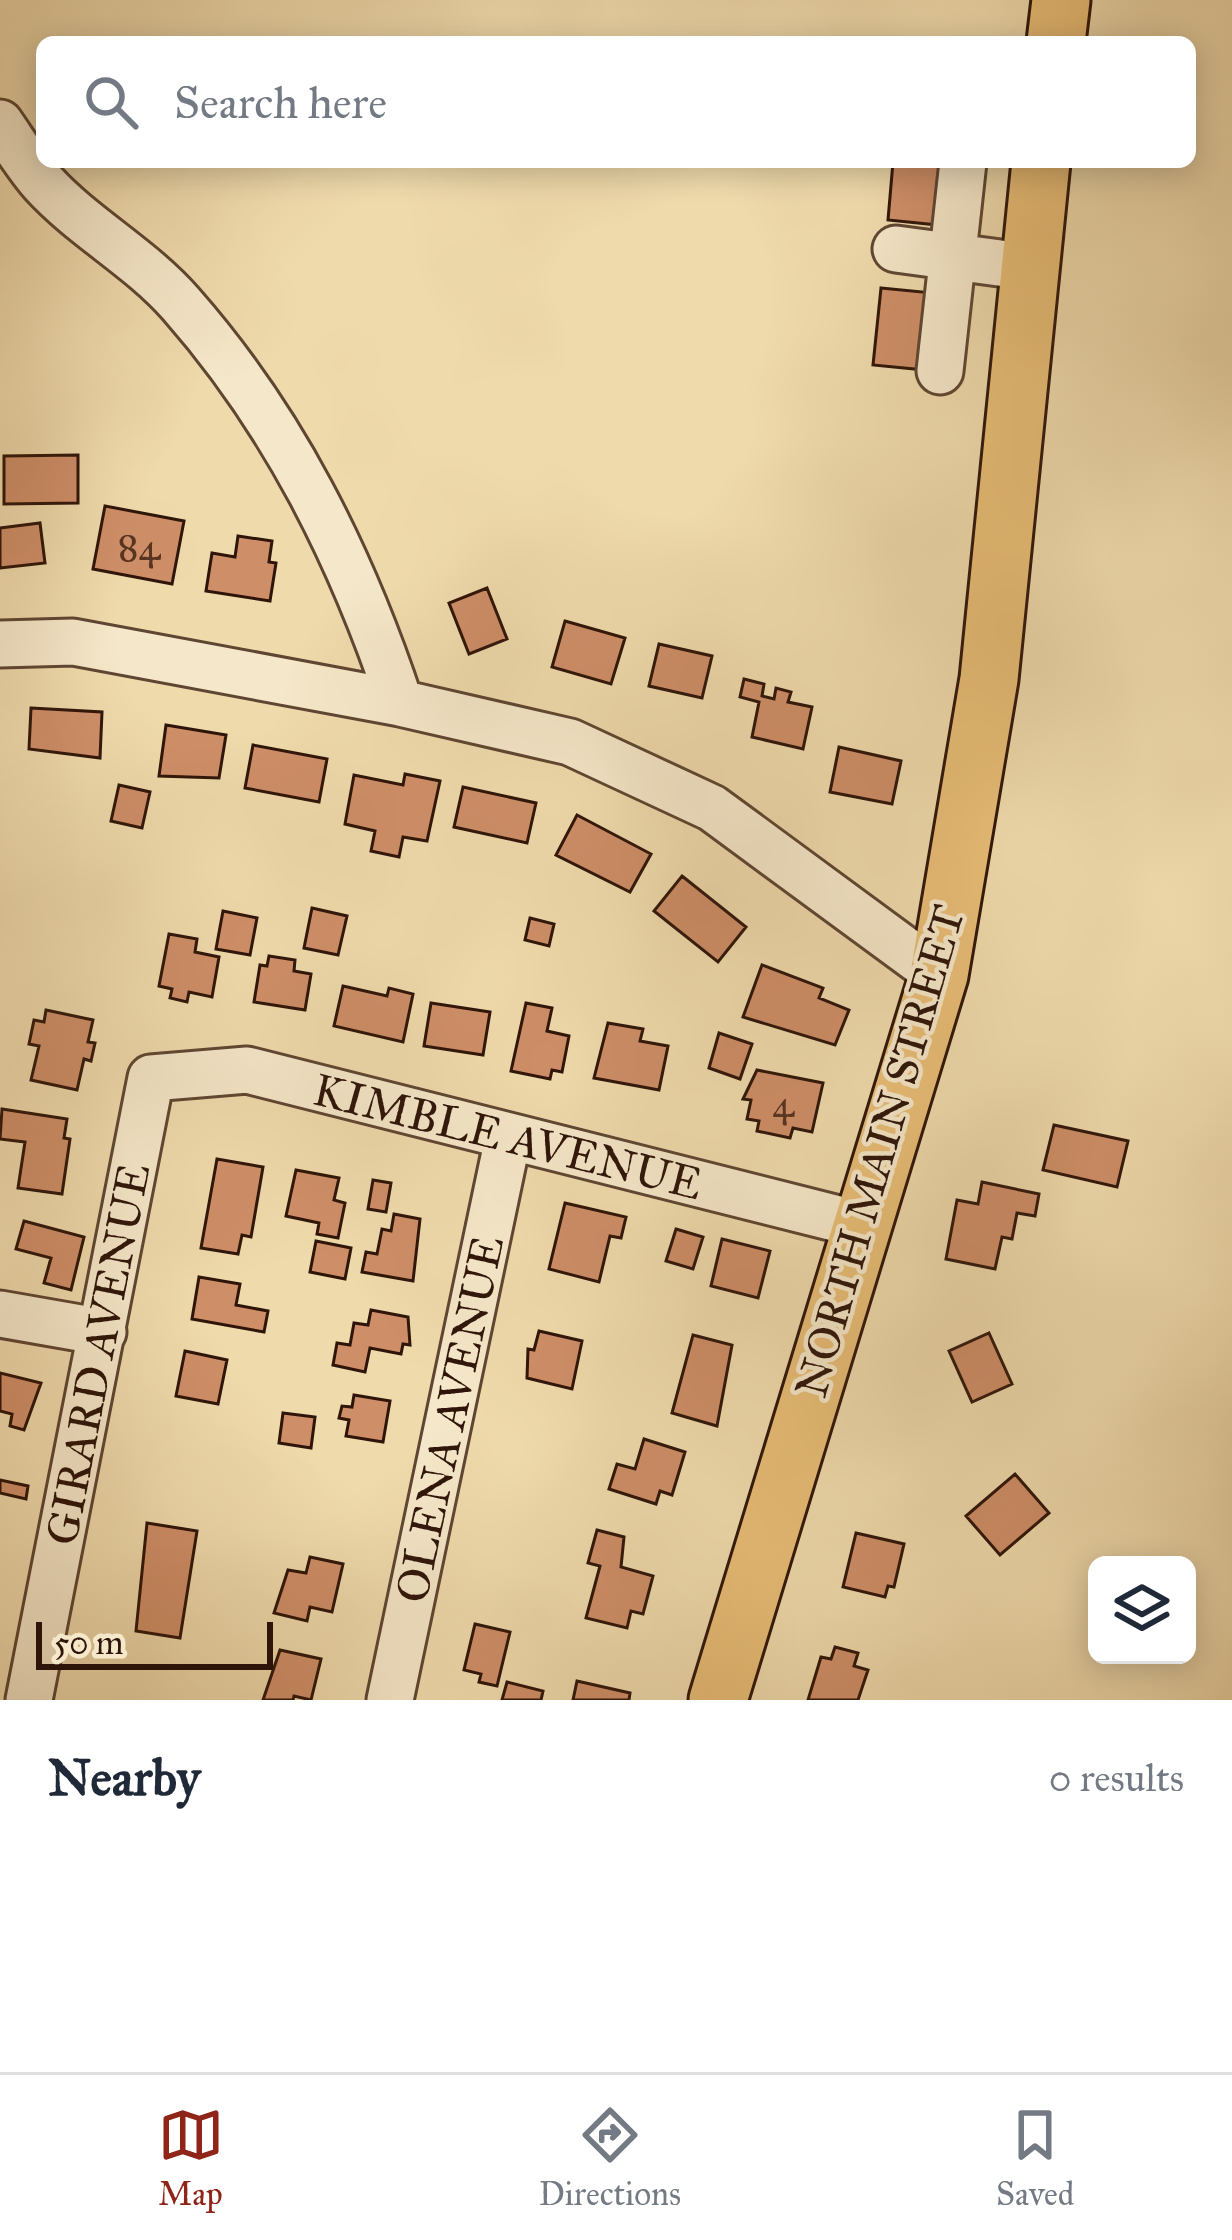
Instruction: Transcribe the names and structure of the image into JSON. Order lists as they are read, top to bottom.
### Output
{
  "streets": {
    "main road": ["NORTH MAIN STREET"],
    "street": ["KIMBLE AVENUE", "GIRARD AVENUE", "OLENA AVENUE"]
  },
  "crossings": [
    ["KIMBLE AVENUE", "NORTH MAIN STREET"],
    ["KIMBLE AVENUE", "GIRARD AVENUE"],
    ["KIMBLE AVENUE", "OLENA AVENUE"]
  ],
  "house_numbers": ["84", "4"],
  "scale_bar": "50 m",
  "page": {
    "search": "Search here",
    "scale": "50 m",
    "heading": ["Nearby", "0 results"],
    "nav": ["Map", "Directions", "Saved"]
  }
}
